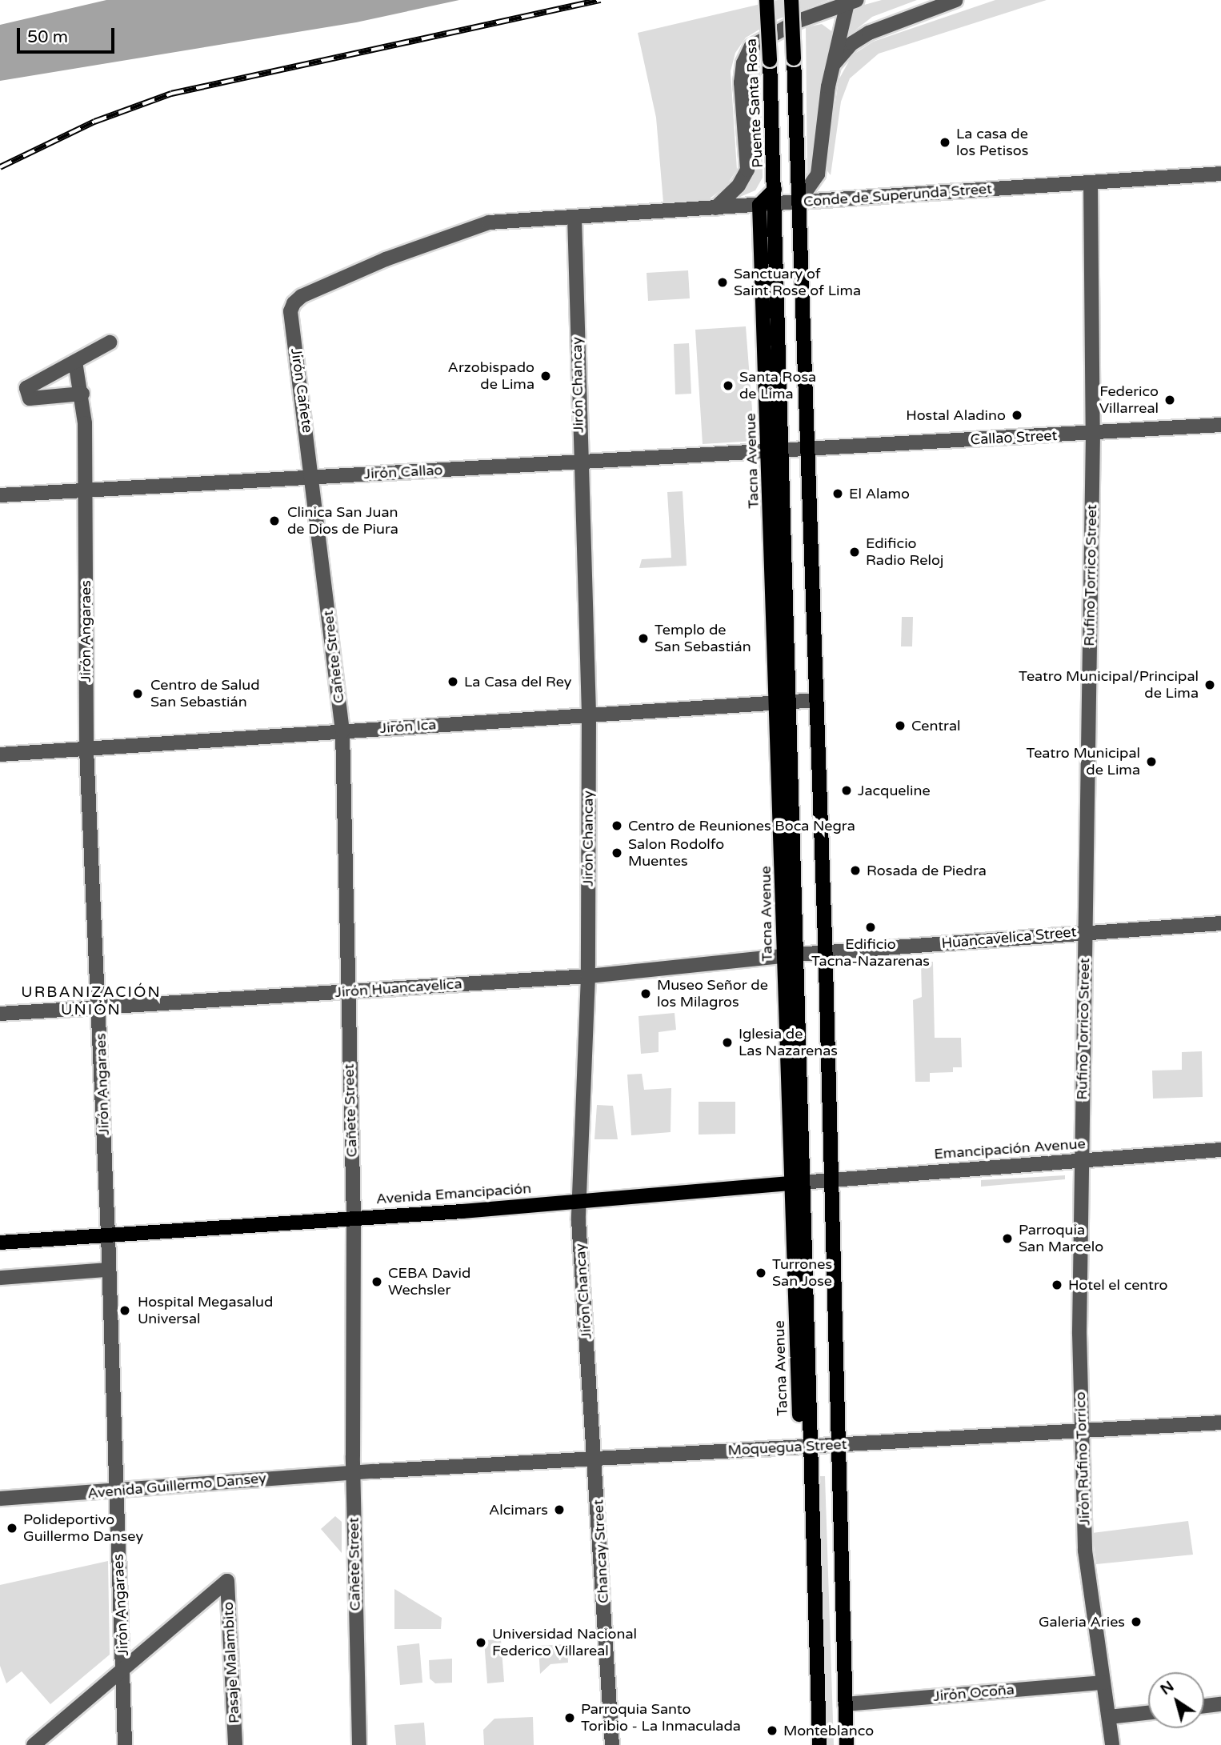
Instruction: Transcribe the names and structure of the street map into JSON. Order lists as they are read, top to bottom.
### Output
{
  "streets": {
    "main road": ["Puente Santa Rosa", "Tacna Avenue", "Avenida Emancipación"],
    "street": [
      "Conde de Superunda Street",
      "Jirón Chancay",
      "Jirón Cañete",
      "Callao Street",
      "Jirón Callao",
      "Rufino Torrico Street",
      "Jirón Angaraes",
      "Cañete Street",
      "Jirón Ica",
      "Huancavelica Street",
      "Jirón Huancavelica",
      "Emancipación Avenue",
      "Moquegua Street",
      "Jirón Rufino Torrico",
      "Avenida Guillermo Dansey",
      "Chancay Street",
      "Pasaje Malambito",
      "Jirón Ocoña"
    ]
  },
  "crossings": [
    ["Puente Santa Rosa", "Conde de Superunda Street"],
    ["Puente Santa Rosa", "Tacna Avenue"],
    ["Conde de Superunda Street", "Jirón Chancay"],
    ["Conde de Superunda Street", "Jirón Cañete"],
    ["Conde de Superunda Street", "Tacna Avenue"],
    ["Conde de Superunda Street", "Rufino Torrico Street"],
    ["Jirón Chancay", "Jirón Callao"],
    ["Jirón Chancay", "Jirón Ica"],
    ["Jirón Chancay", "Jirón Huancavelica"],
    ["Jirón Chancay", "Avenida Emancipación"],
    ["Jirón Chancay", "Moquegua Street"],
    ["Jirón Chancay", "Chancay Street"],
    ["Jirón Cañete", "Jirón Callao"],
    ["Jirón Cañete", "Cañete Street"],
    ["Callao Street", "Jirón Callao"],
    ["Callao Street", "Rufino Torrico Street"],
    ["Tacna Avenue", "Jirón Callao"],
    ["Tacna Avenue", "Jirón Ica"],
    ["Tacna Avenue", "Huancavelica Street"],
    ["Tacna Avenue", "Jirón Huancavelica"],
    ["Tacna Avenue", "Emancipación Avenue"],
    ["Tacna Avenue", "Avenida Emancipación"],
    ["Tacna Avenue", "Moquegua Street"],
    ["Jirón Callao", "Jirón Angaraes"],
    ["Jirón Callao", "Cañete Street"],
    ["Rufino Torrico Street", "Huancavelica Street"],
    ["Rufino Torrico Street", "Emancipación Avenue"],
    ["Rufino Torrico Street", "Moquegua Street"],
    ["Rufino Torrico Street", "Jirón Rufino Torrico"],
    ["Jirón Angaraes", "Jirón Ica"],
    ["Jirón Angaraes", "Jirón Huancavelica"],
    ["Jirón Angaraes", "Avenida Emancipación"],
    ["Jirón Angaraes", "Avenida Guillermo Dansey"],
    ["Jirón Angaraes", "Pasaje Malambito"],
    ["Cañete Street", "Jirón Ica"],
    ["Cañete Street", "Jirón Huancavelica"],
    ["Cañete Street", "Avenida Emancipación"],
    ["Cañete Street", "Moquegua Street"],
    ["Cañete Street", "Avenida Guillermo Dansey"],
    ["Huancavelica Street", "Jirón Huancavelica"],
    ["Emancipación Avenue", "Avenida Emancipación"],
    ["Moquegua Street", "Jirón Rufino Torrico"],
    ["Moquegua Street", "Avenida Guillermo Dansey"],
    ["Moquegua Street", "Chancay Street"],
    ["Jirón Rufino Torrico", "Jirón Ocoña"]
  ],
  "districts": ["URBANIZACIÓN UNIÓN"],
  "places": [
    "La casa de los Petisos",
    "Sanctuary of Saint Rose of Lima",
    "Arzobispado de Lima",
    "Santa Rosa de Lima",
    "Federico Villarreal",
    "Hostal Aladino",
    "El Alamo",
    "Clinica San Juan de Dios de Piura",
    "Edificio Radio Reloj",
    "Templo de San Sebastián",
    "La Casa del Rey",
    "Teatro Municipal/Principal de Lima",
    "Centro de Salud San Sebastián",
    "Central",
    "Teatro Municipal de Lima",
    "Jacqueline",
    "Centro de Reuniones Boca Negra",
    "Salon Rodolfo Muentes",
    "Rosada de Piedra",
    "Edificio Tacna-Nazarenas",
    "Museo Señor de los Milagros",
    "Iglesia de Las Nazarenas",
    "Parroquia San Marcelo",
    "Turrones San Jose",
    "CEBA David Wechsler",
    "Hotel el centro",
    "Hospital Megasalud Universal",
    "Alcimars",
    "Polideportivo Guillermo Dansey",
    "Galeria Aries",
    "Universidad Nacional Federico Villareal",
    "Parroquia Santo Toribio - La Inmaculada",
    "Monteblanco"
  ],
  "scale_bar": "50 m",
  "north": "top left"
}
